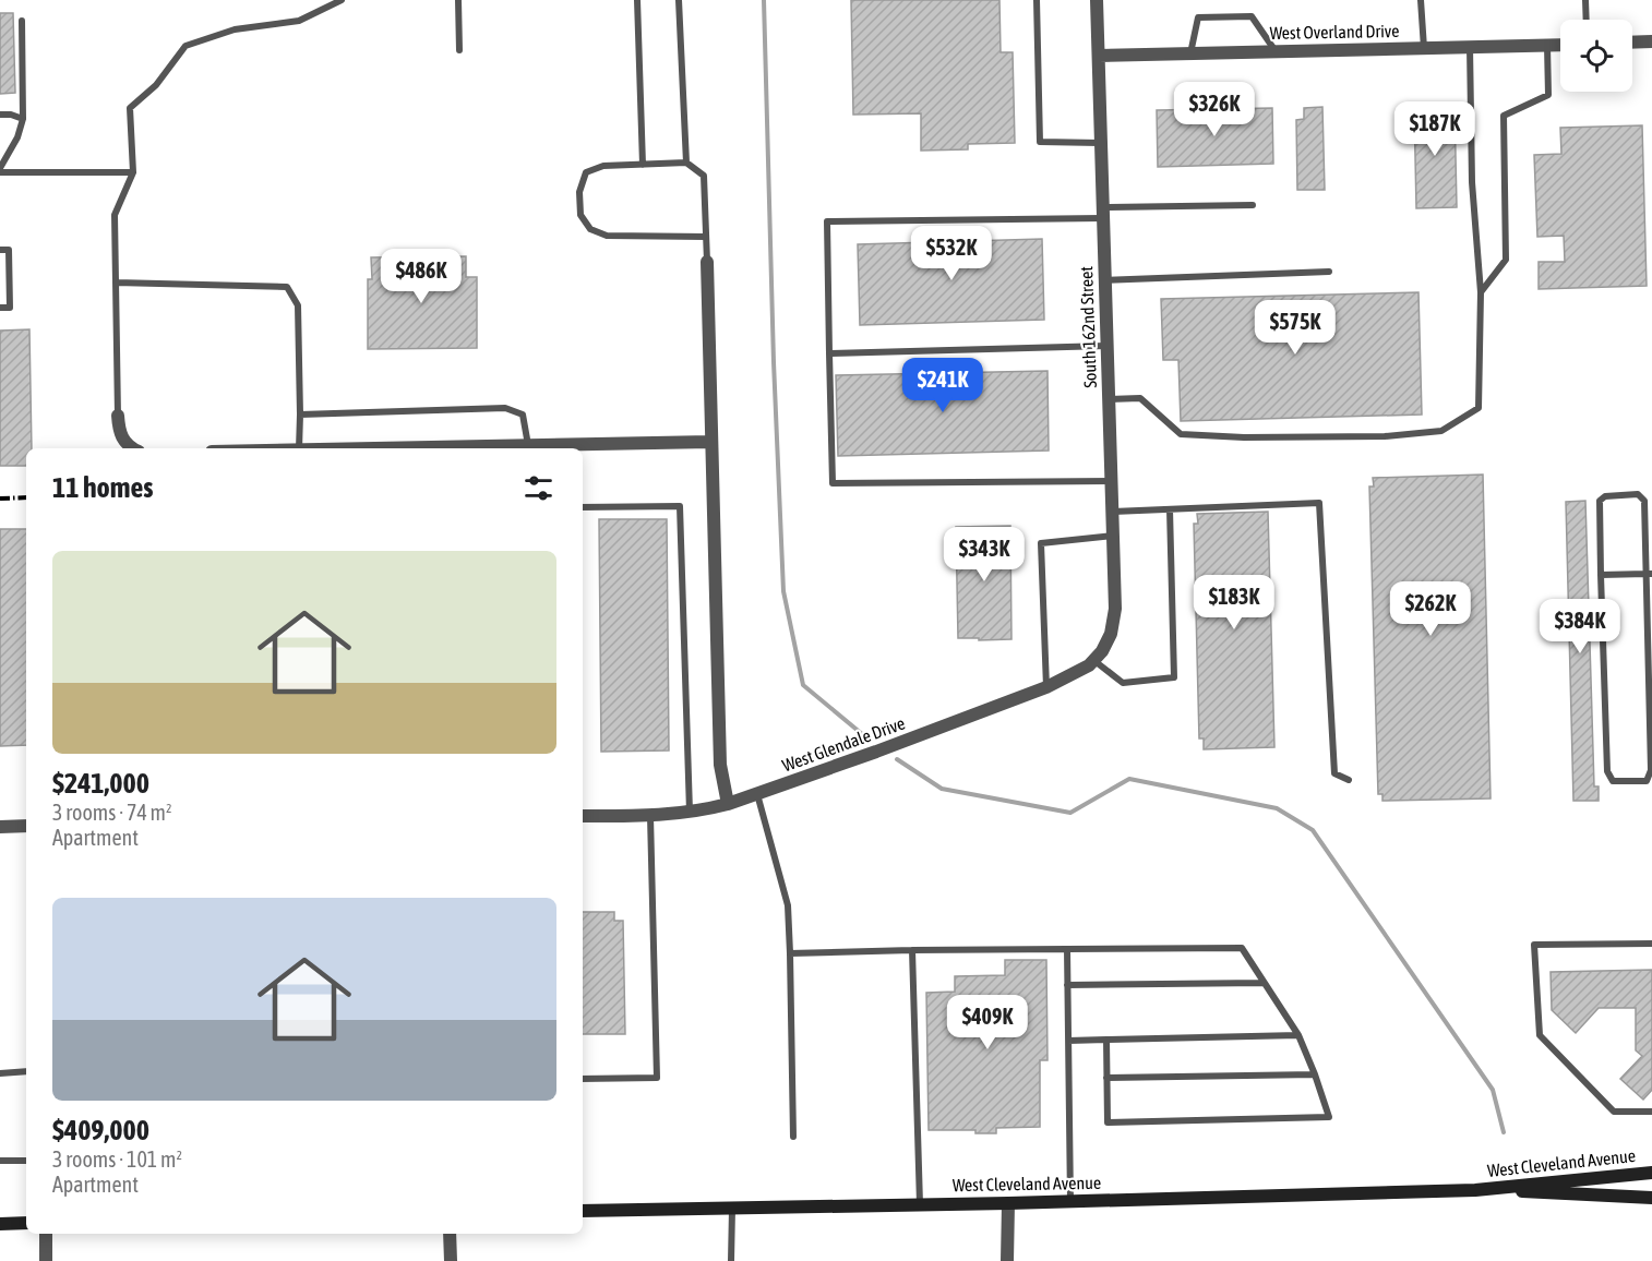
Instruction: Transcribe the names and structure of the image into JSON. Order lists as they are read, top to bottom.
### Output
{
  "streets": {
    "main road": ["West Cleveland Avenue"],
    "street": ["West Overland Drive", "South 162nd Street", "West Glendale Drive"]
  },
  "crossings": [
    ["West Overland Drive", "South 162nd Street"],
    ["South 162nd Street", "West Glendale Drive"]
  ],
  "page": {
    "price": [
      "$326K",
      "$187K",
      "$532K",
      "$486K",
      "$575K",
      "$241K",
      "$343K",
      "$183K",
      "$262K",
      "$384K",
      "$409K"
    ],
    "heading": "11 homes",
    "list": [
      {
        "name": "$241,000",
        "note": "3 rooms · 74 m² · Apartment"
      },
      {
        "name": "$409,000",
        "note": "3 rooms · 101 m² · Apartment"
      }
    ]
  }
}
